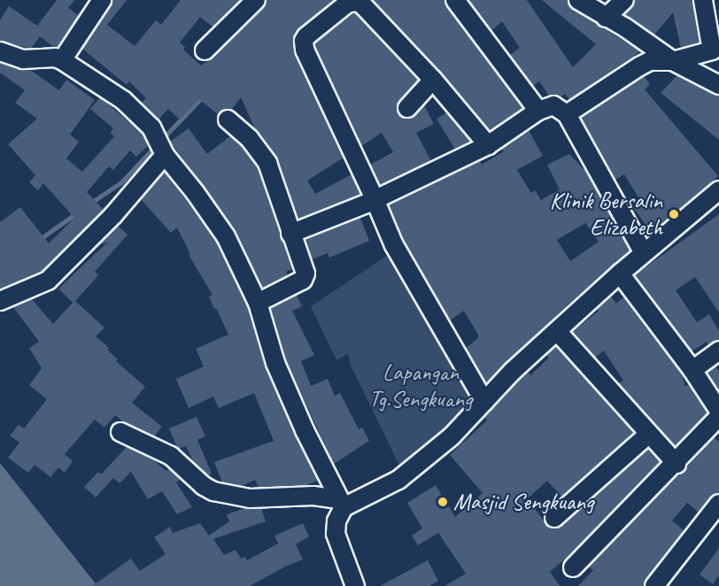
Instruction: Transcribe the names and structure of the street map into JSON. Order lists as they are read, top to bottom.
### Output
{
  "parks": ["Lapangan Tg.Sengkuang"],
  "places": ["Klinik Bersalin Elizabeth", "Masjid Sengkuang"]
}
